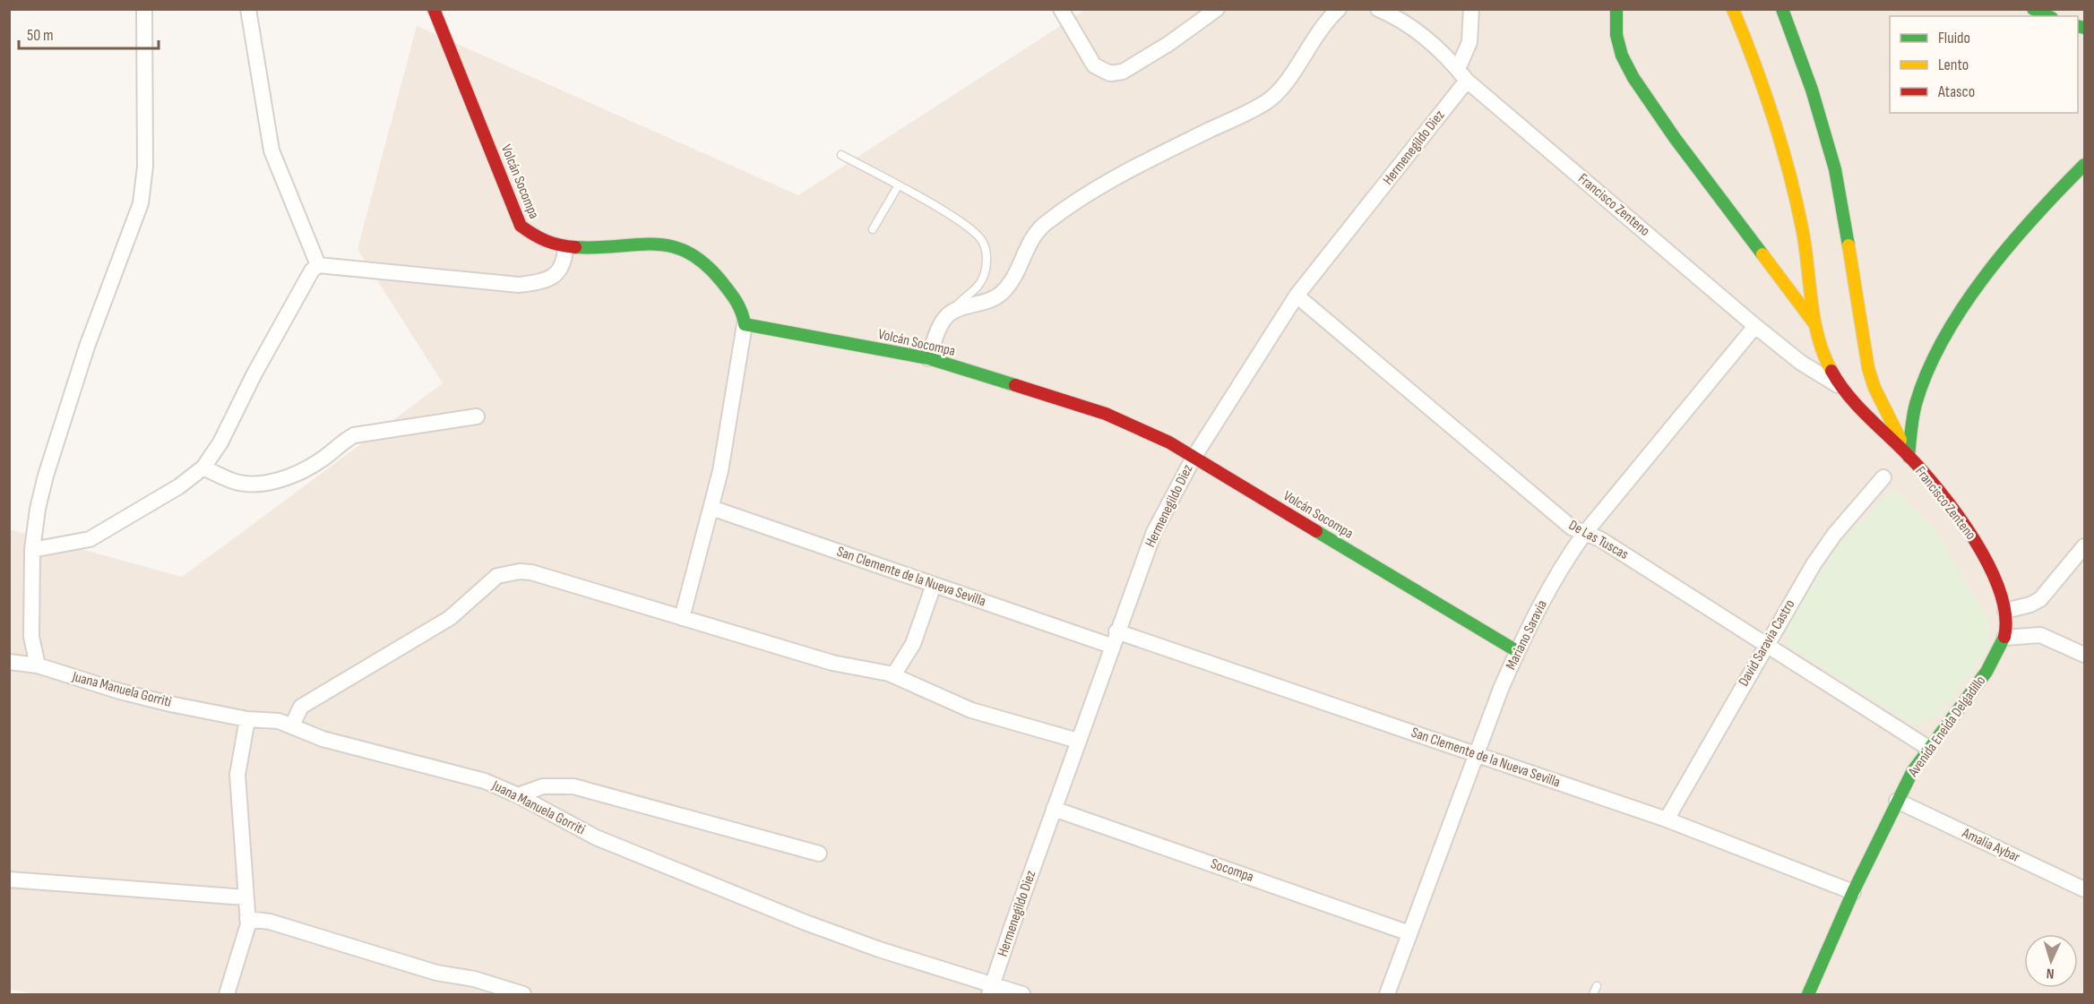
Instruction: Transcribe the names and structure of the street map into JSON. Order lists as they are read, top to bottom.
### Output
{
  "streets": {
    "main road": ["Volcán Socompa", "Francisco Zenteno", "Avenida Eneida Delgadillo"],
    "street": [
      "Hermenegildo Diez",
      "De Las Tuscas",
      "San Clemente de la Nueva Sevilla",
      "Mariano Saravia",
      "David Saravia Castro",
      "Juana Manuela Gorriti",
      "Amalia Aybar",
      "Socompa"
    ]
  },
  "crossings": [
    ["Hermenegildo Diez", "Volcán Socompa"],
    ["Hermenegildo Diez", "Francisco Zenteno"],
    ["Hermenegildo Diez", "De Las Tuscas"],
    ["Hermenegildo Diez", "San Clemente de la Nueva Sevilla"],
    ["Hermenegildo Diez", "Juana Manuela Gorriti"],
    ["Hermenegildo Diez", "Socompa"],
    ["Volcán Socompa", "Mariano Saravia"],
    ["Francisco Zenteno", "Mariano Saravia"],
    ["Francisco Zenteno", "Avenida Eneida Delgadillo"],
    ["De Las Tuscas", "Mariano Saravia"],
    ["De Las Tuscas", "David Saravia Castro"],
    ["De Las Tuscas", "Avenida Eneida Delgadillo"],
    ["San Clemente de la Nueva Sevilla", "Mariano Saravia"],
    ["San Clemente de la Nueva Sevilla", "David Saravia Castro"],
    ["San Clemente de la Nueva Sevilla", "Avenida Eneida Delgadillo"],
    ["Mariano Saravia", "Socompa"],
    ["Avenida Eneida Delgadillo", "Amalia Aybar"]
  ],
  "legend": ["Fluido", "Lento", "Atasco"],
  "scale_bar": "50 m",
  "north": "bottom"
}
